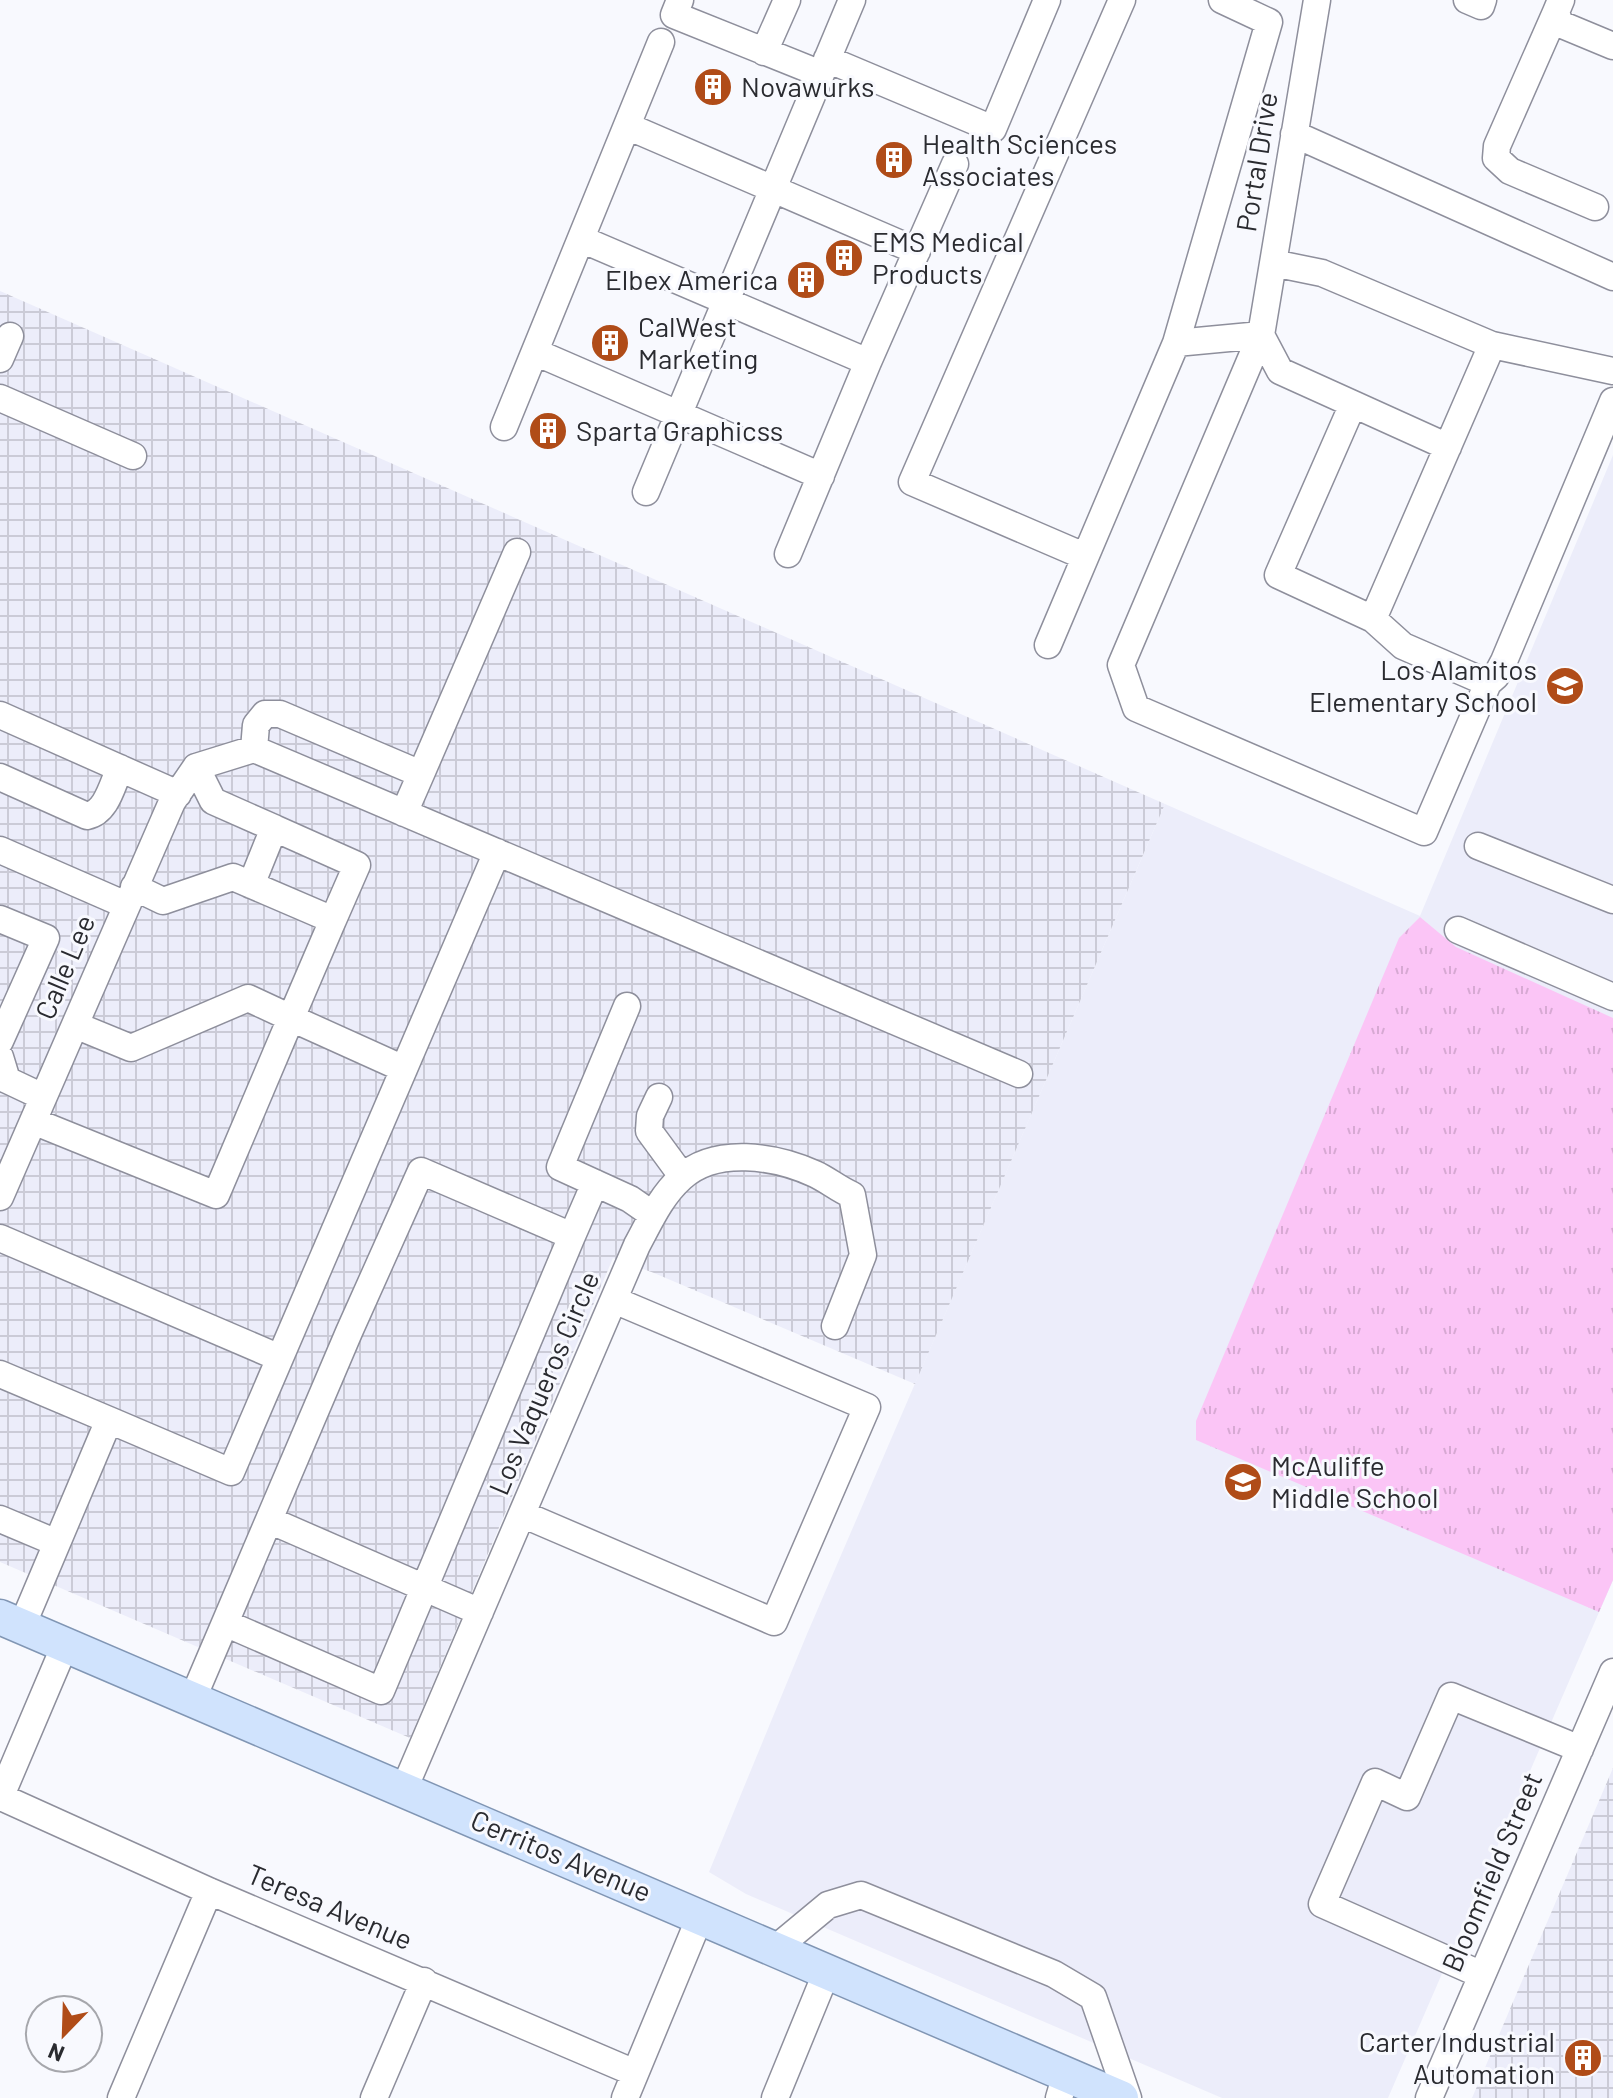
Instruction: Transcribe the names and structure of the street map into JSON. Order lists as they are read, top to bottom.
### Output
{
  "streets": {
    "main road": ["Cerritos Avenue"],
    "street": [
      "Portal Drive",
      "Calle Lee",
      "Los Vaqueros Circle",
      "Bloomfield Street",
      "Teresa Avenue"
    ]
  },
  "crossings": [
    ["Los Vaqueros Circle", "Cerritos Avenue"]
  ],
  "places": {
    "building": [
      "Novawurks",
      "Health Sciences Associates",
      "EMS Medical Products",
      "Elbex America",
      "CalWest Marketing",
      "Sparta Graphicss",
      "Carter Industrial Automation"
    ],
    "school or university": ["Los Alamitos Elementary School", "McAuliffe Middle School"]
  },
  "north": "bottom left"
}
